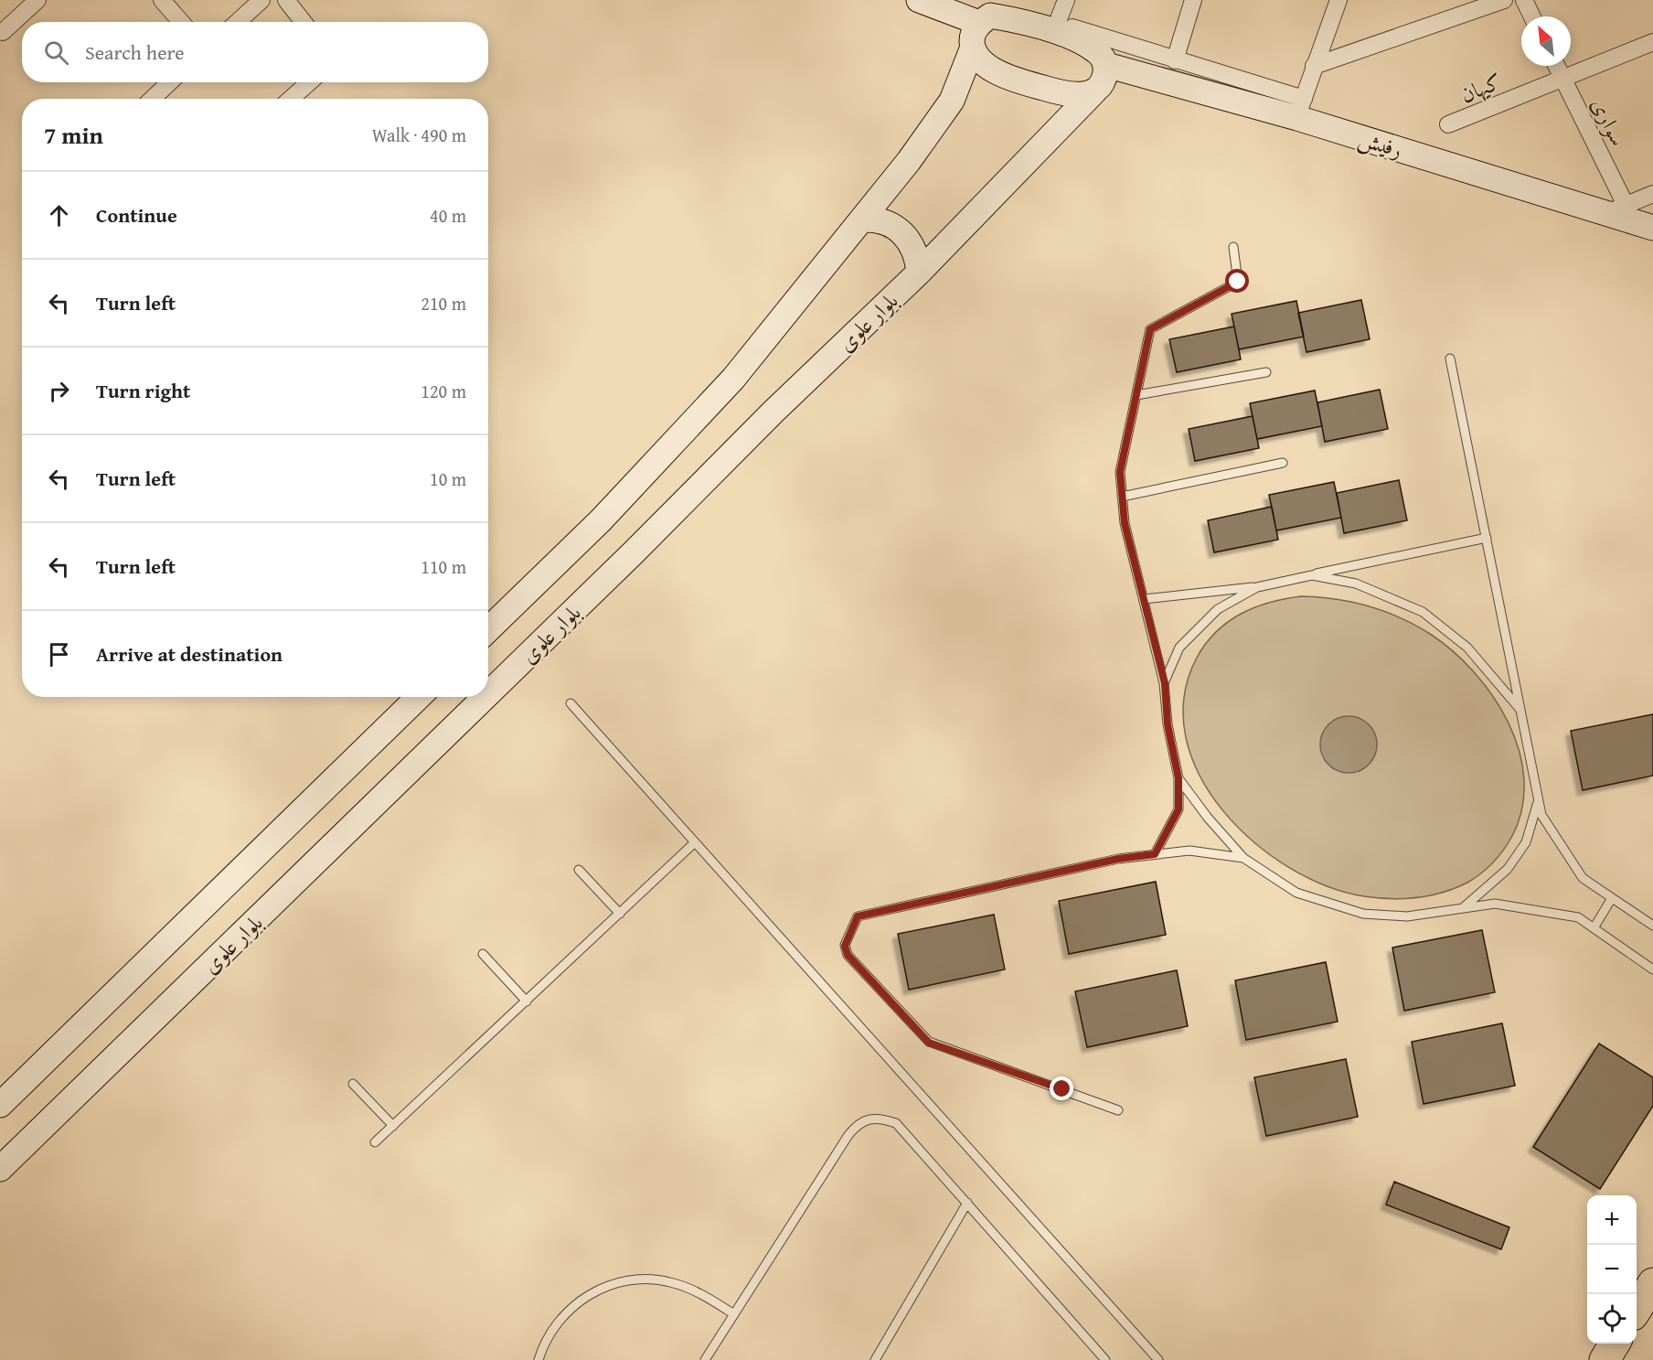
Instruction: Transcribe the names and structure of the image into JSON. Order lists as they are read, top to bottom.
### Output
{
  "streets": {
    "main road": ["رفیش", "بلوار علوی"],
    "street": ["کیهان", "سواری"]
  },
  "crossings": [
    ["کیهان", "سواری"],
    ["سواری", "رفیش"],
    ["رفیش", "بلوار علوی"]
  ],
  "north": "top left",
  "page": {
    "search": "Search here",
    "heading": ["7 min", "Walk · 490 m"],
    "list": [
      ["Continue", "40 m"],
      ["Turn left", "210 m"],
      ["Turn right", "120 m"],
      ["Turn left", "10 m"],
      ["Turn left", "110 m"],
      "Arrive at destination"
    ],
    "map_buttons": ["+", "−"]
  }
}
